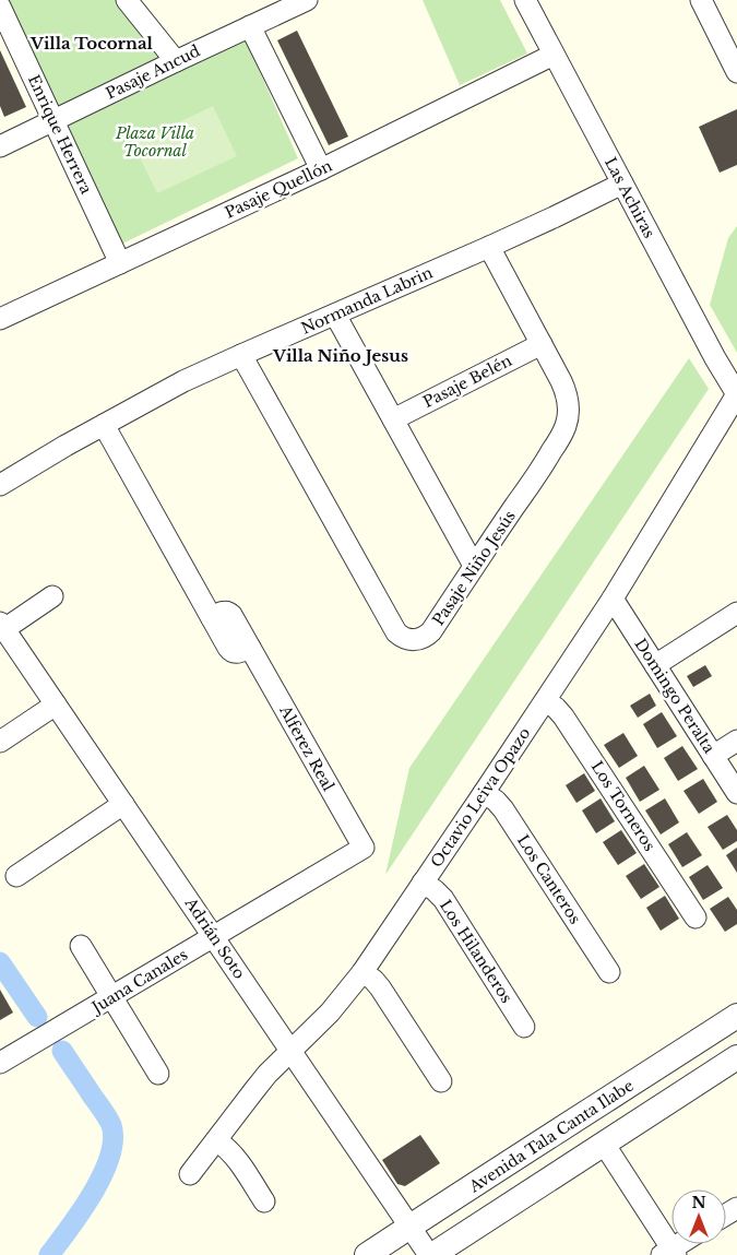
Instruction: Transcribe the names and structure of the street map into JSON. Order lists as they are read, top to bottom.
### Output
{
  "streets": {
    "street": [
      "Pasaje Ancud",
      "Enrique Herrera",
      "Pasaje Quellón",
      "Las Achiras",
      "Normanda Labrin",
      "Pasaje Belén",
      "Pasaje Niño Jesús",
      "Domingo Peralta",
      "Alferez Real",
      "Octavio Leiva Opazo",
      "Los Torneros",
      "Los Canteros",
      "Adrián Soto",
      "Los Hilanderos",
      "Juana Canales",
      "Avenida Tala Canta Ilabe"
    ]
  },
  "crossings": [
    ["Pasaje Ancud", "Enrique Herrera"],
    ["Enrique Herrera", "Pasaje Quellón"],
    ["Pasaje Quellón", "Las Achiras"],
    ["Las Achiras", "Normanda Labrin"],
    ["Las Achiras", "Octavio Leiva Opazo"],
    ["Normanda Labrin", "Pasaje Niño Jesús"],
    ["Normanda Labrin", "Alferez Real"],
    ["Pasaje Belén", "Pasaje Niño Jesús"],
    ["Domingo Peralta", "Octavio Leiva Opazo"],
    ["Alferez Real", "Juana Canales"],
    ["Octavio Leiva Opazo", "Los Torneros"],
    ["Octavio Leiva Opazo", "Los Canteros"],
    ["Octavio Leiva Opazo", "Adrián Soto"],
    ["Octavio Leiva Opazo", "Los Hilanderos"],
    ["Adrián Soto", "Juana Canales"],
    ["Adrián Soto", "Avenida Tala Canta Ilabe"]
  ],
  "districts": ["Villa Tocornal", "Villa Niño Jesus"],
  "parks": ["Plaza Villa Tocornal"],
  "north": "top"
}
